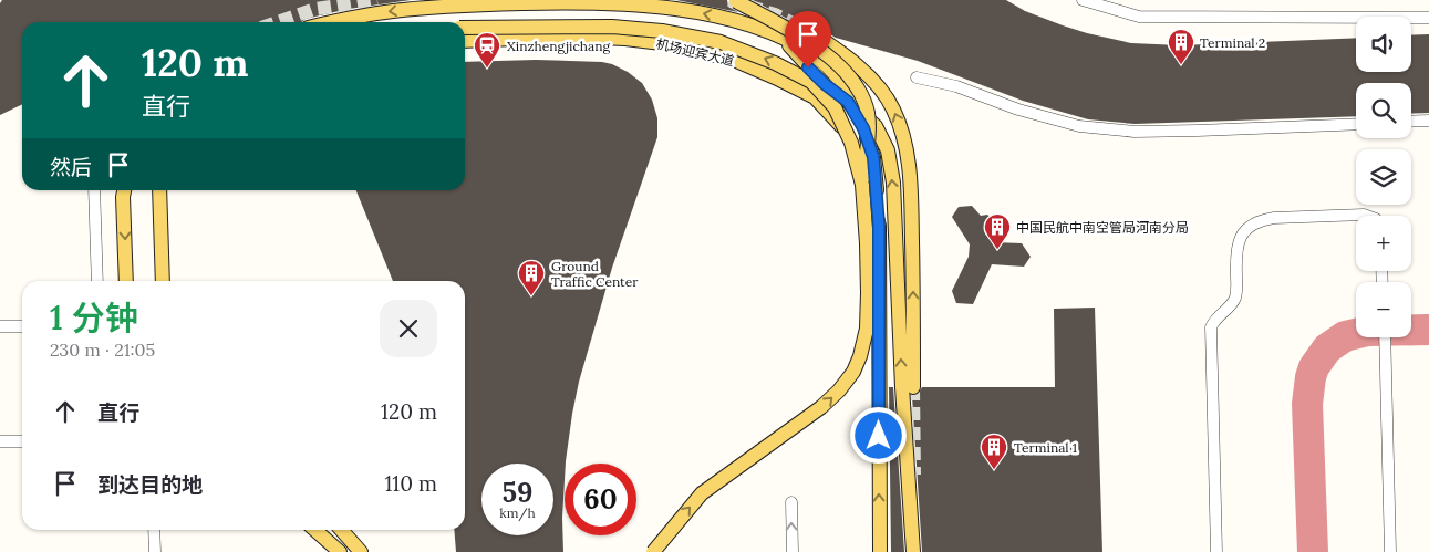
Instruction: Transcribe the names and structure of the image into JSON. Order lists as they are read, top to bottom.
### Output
{
  "streets": {
    "main road": ["机场迎宾大道"]
  },
  "places": {
    "building": [
      "Terminal 2",
      "中国民航中南空管局河南分局",
      "Ground Traffic Center",
      "Terminal 1"
    ],
    "station": ["Xinzhengjichang"]
  },
  "page": {
    "map_buttons": ["+", "−"],
    "turn": ["120 m", "直行"],
    "then": "然后",
    "heading": ["1 分钟", "230 m · 21:05"],
    "list": [
      {
        "name": "直行",
        "value": "120 m"
      },
      {
        "name": "到达目的地",
        "value": "110 m"
      }
    ],
    "speed": "59 km/h",
    "limit": "60"
  }
}
